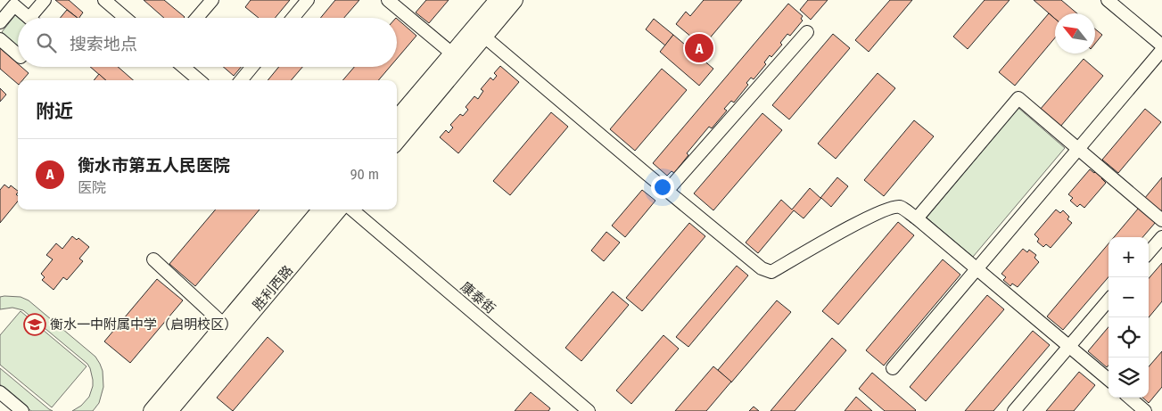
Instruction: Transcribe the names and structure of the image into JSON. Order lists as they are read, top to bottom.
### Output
{
  "streets": {
    "main road": ["胜利西路"],
    "street": ["康泰街"]
  },
  "places": {
    "school or university": ["衡水一中附属中学（启明校区）"]
  },
  "north": "top left",
  "page": {
    "search": "搜索地点",
    "pins": "A",
    "heading": "附近",
    "list": [
      {
        "mark": "A",
        "name": "衡水市第五人民医院",
        "note": "医院",
        "value": "90 m"
      }
    ],
    "map_buttons": ["+", "−"]
  }
}
